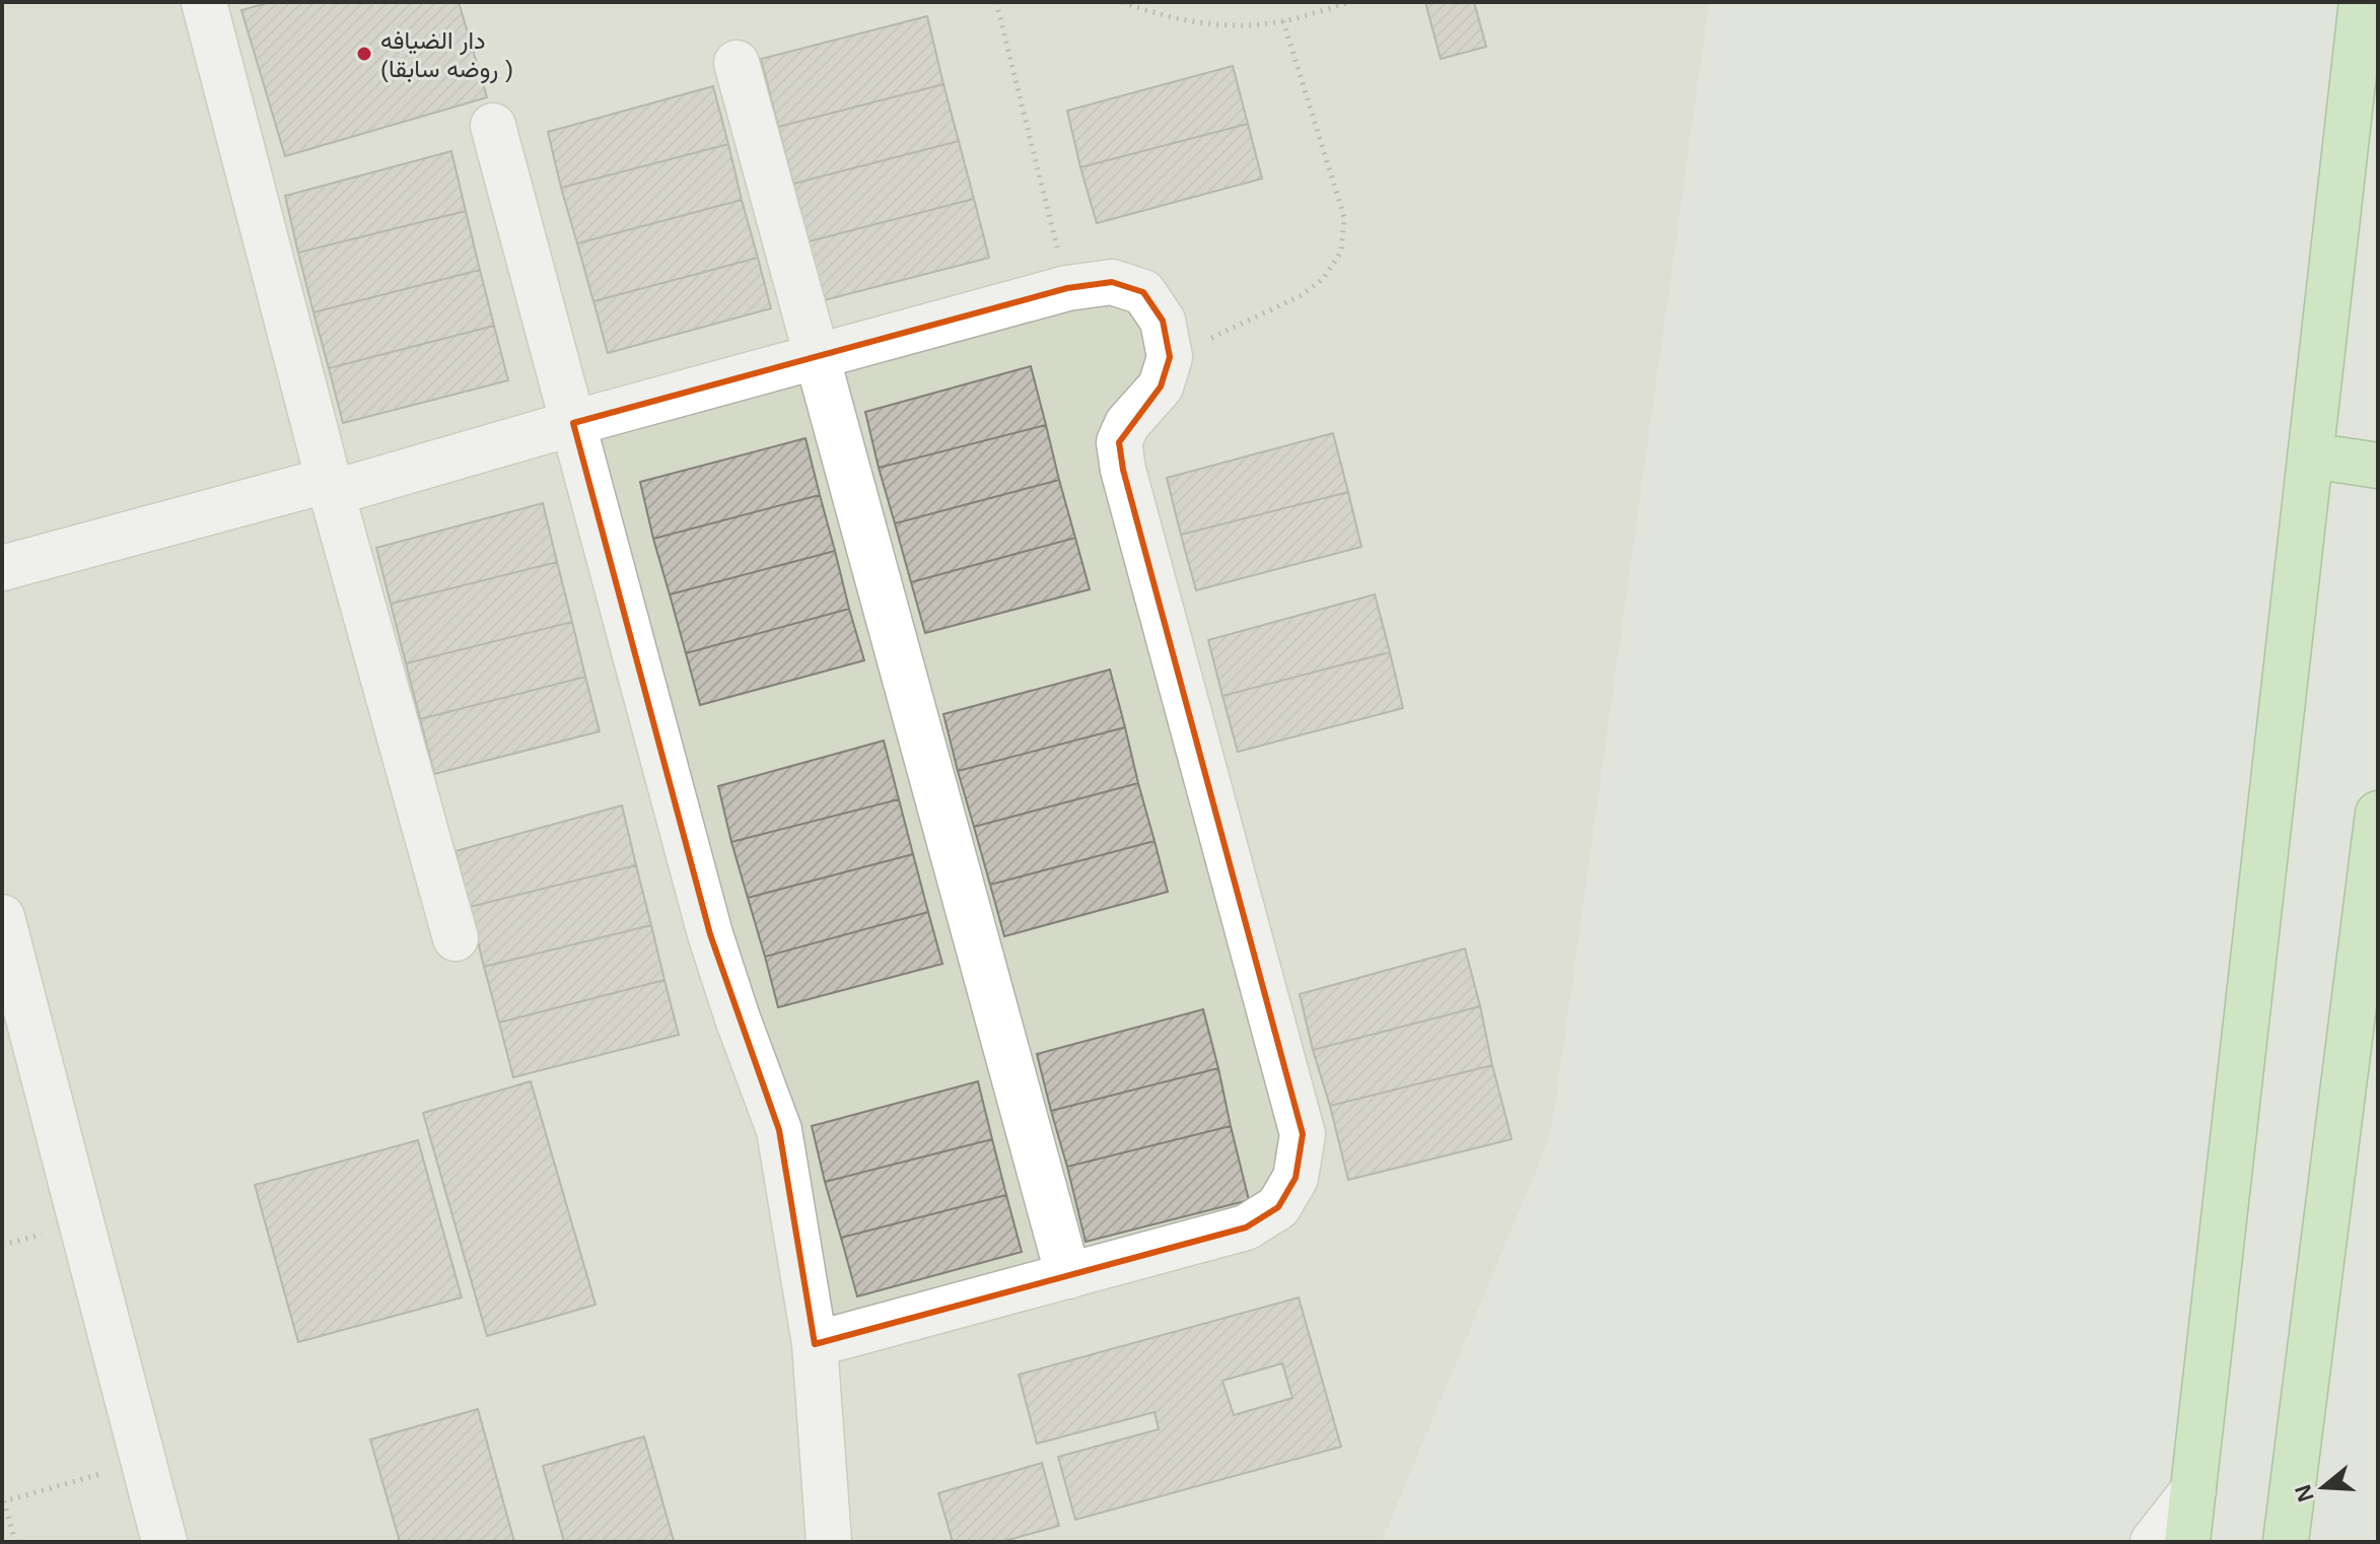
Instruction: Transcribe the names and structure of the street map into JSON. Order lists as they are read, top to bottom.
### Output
{
  "places": ["دار الضيافه (روضه سابقا )"],
  "north": "left"
}
